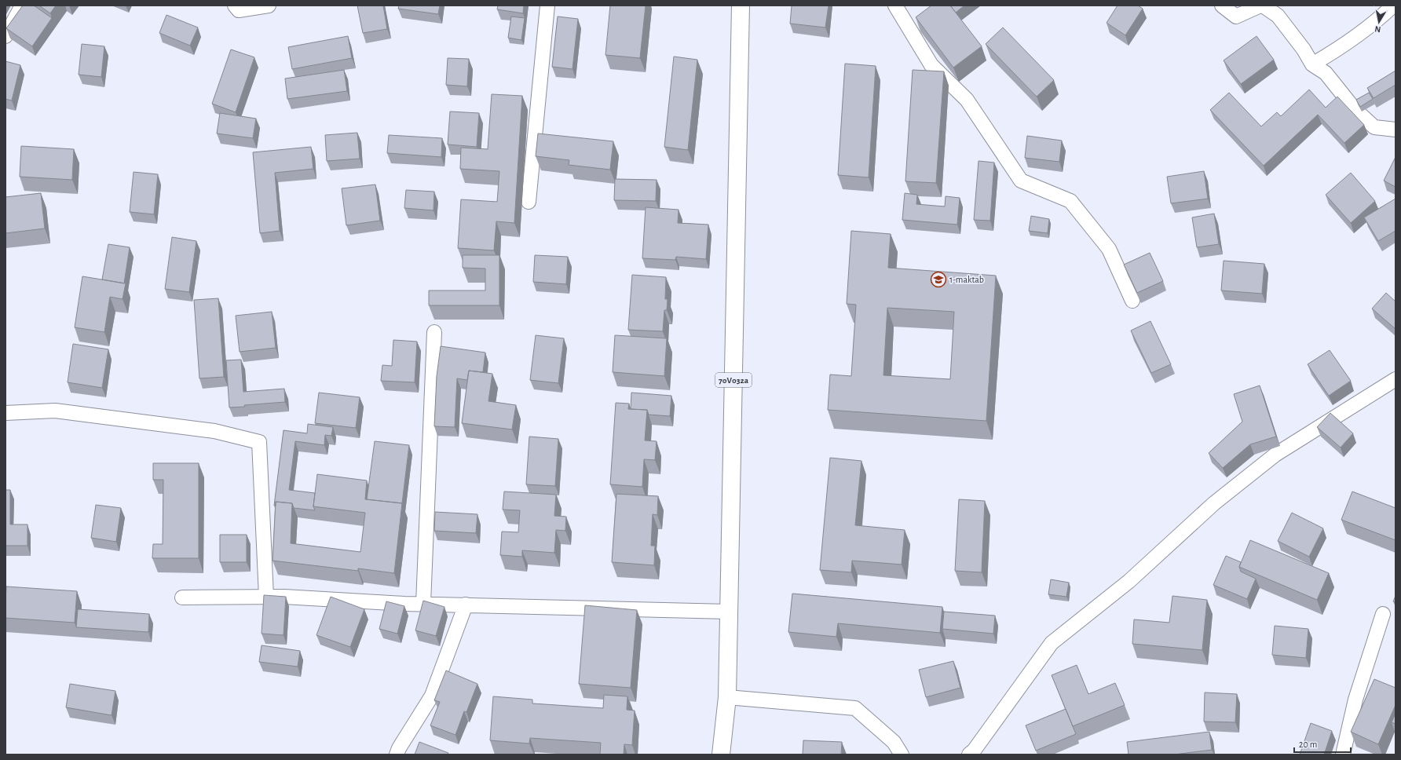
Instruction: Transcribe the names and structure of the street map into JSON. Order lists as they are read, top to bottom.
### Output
{
  "streets": {
    "main road": ["70V032a"]
  },
  "places": {
    "school or university": ["1-maktab"]
  },
  "scale_bar": "20 m",
  "north": "bottom"
}
